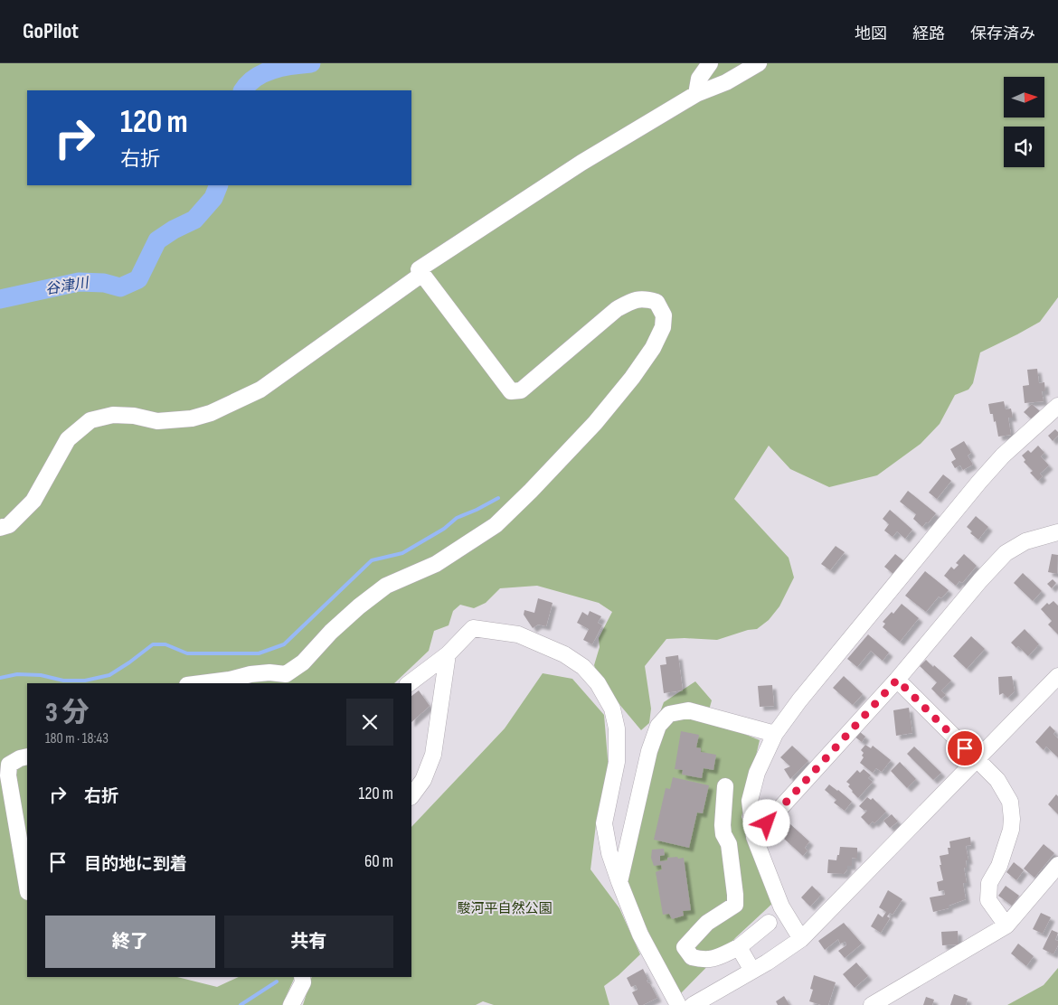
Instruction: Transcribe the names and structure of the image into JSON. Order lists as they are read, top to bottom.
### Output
{
  "water": ["谷津川"],
  "parks": ["駿河平自然公園"],
  "north": "right",
  "page": {
    "header": "GoPilot",
    "nav": ["地図", "経路", "保存済み"],
    "turn": ["120 m", "右折"],
    "heading": ["3 分", "180 m · 18:43"],
    "list": [
      {
        "name": "右折",
        "value": "120 m"
      },
      {
        "name": "目的地に到着",
        "value": "60 m"
      }
    ],
    "buttons": ["終了", "共有"]
  }
}
